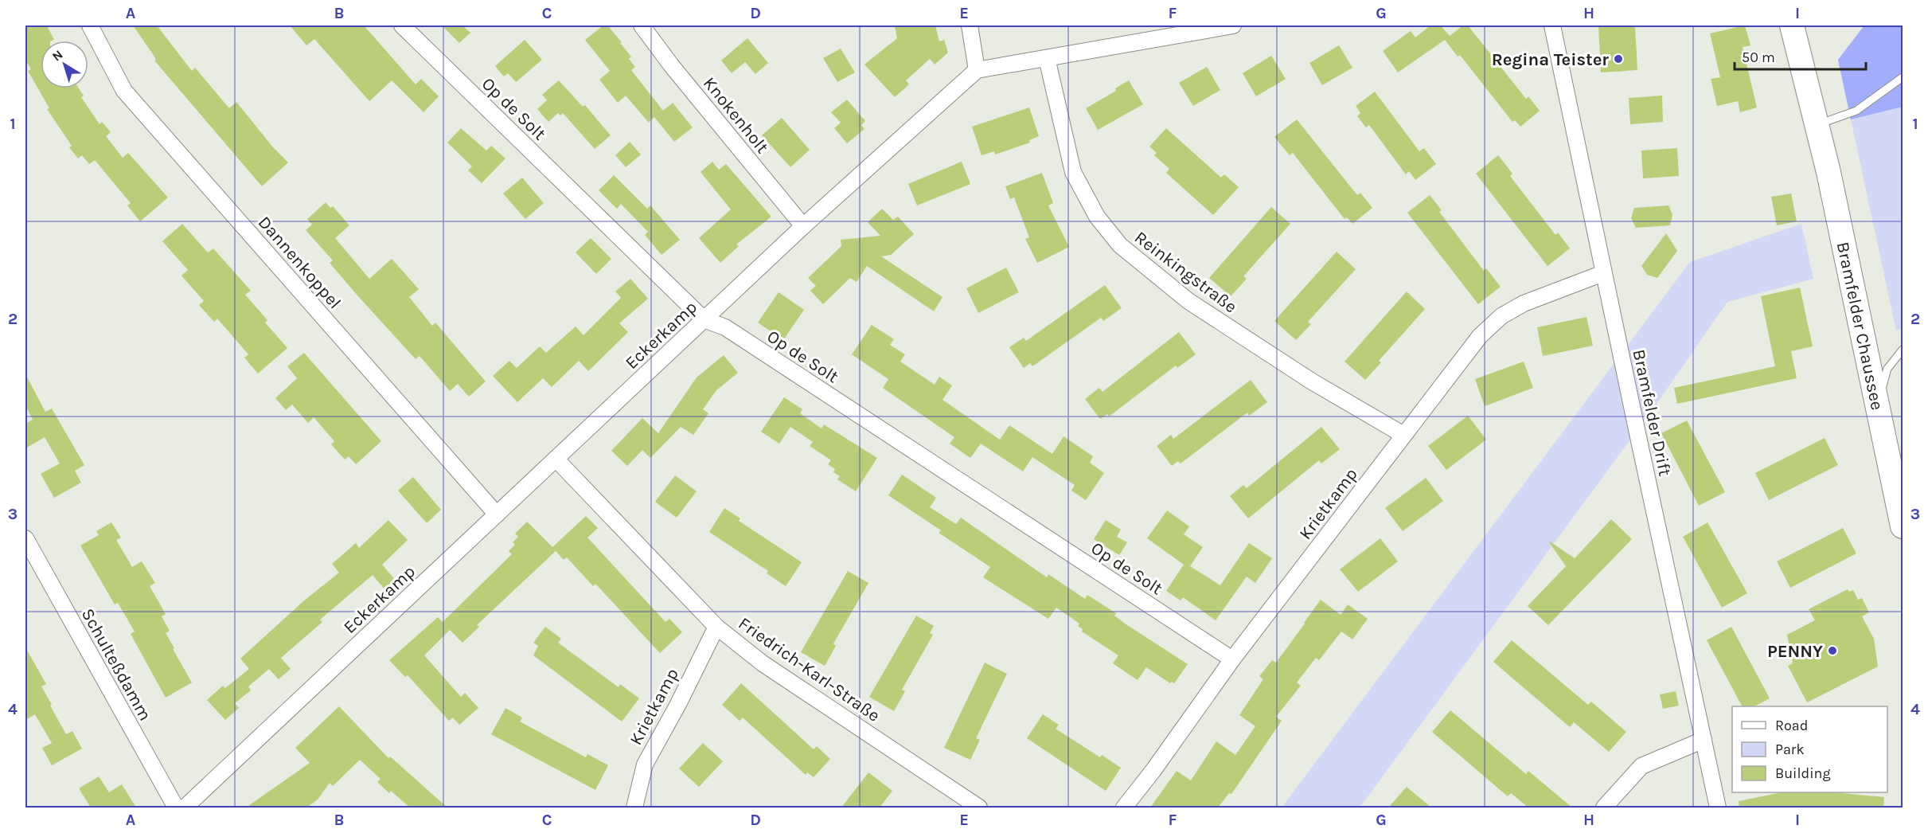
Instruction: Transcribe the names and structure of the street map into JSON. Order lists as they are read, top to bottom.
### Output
{
  "streets": {
    "main road": ["Bramfelder Chaussee"],
    "street": [
      "Op de Solt",
      "Knokenholt",
      "Dannenkoppel",
      "Reinkingstraße",
      "Eckerkamp",
      "Bramfelder Drift",
      "Krietkamp",
      "Schulteßdamm",
      "Friedrich-Karl-Straße"
    ]
  },
  "crossings": [
    ["Op de Solt", "Eckerkamp"],
    ["Op de Solt", "Krietkamp"],
    ["Knokenholt", "Eckerkamp"],
    ["Dannenkoppel", "Eckerkamp"],
    ["Reinkingstraße", "Krietkamp"],
    ["Eckerkamp", "Friedrich-Karl-Straße"],
    ["Bramfelder Drift", "Krietkamp"],
    ["Krietkamp", "Friedrich-Karl-Straße"]
  ],
  "places": ["Regina Teister", "PENNY"],
  "legend": ["Road", "Park", "Building"],
  "scale_bar": "50 m",
  "north": "top left",
  "grid": {
    "columns": [
      "A",
      "B",
      "C",
      "D",
      "E",
      "F",
      "G",
      "H",
      "I"
    ],
    "rows": [
      "1",
      "2",
      "3",
      "4"
    ]
  }
}
